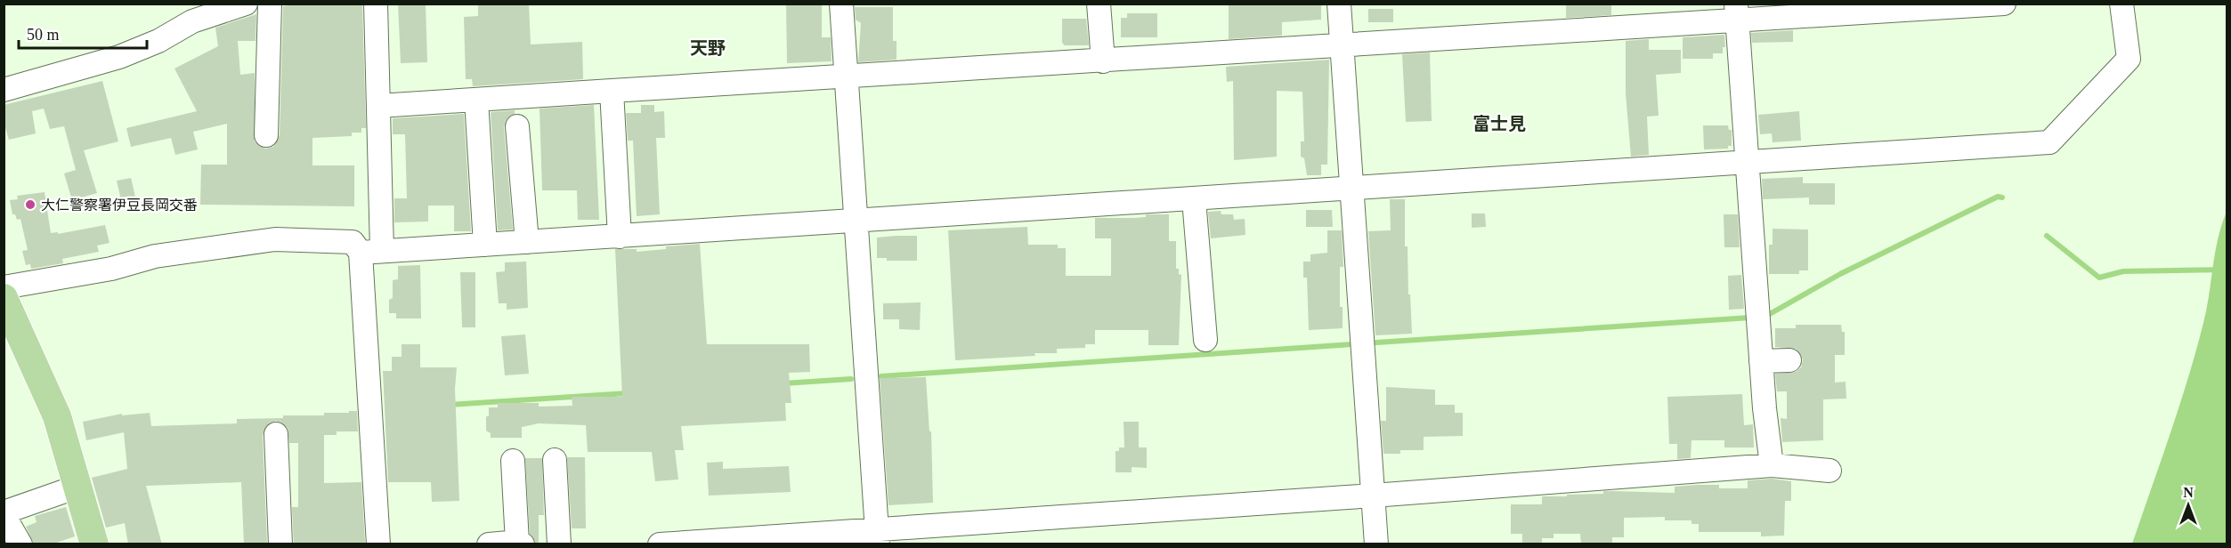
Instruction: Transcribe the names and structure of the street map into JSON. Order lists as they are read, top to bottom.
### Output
{
  "districts": ["天野", "富士見"],
  "places": ["大仁警察署伊豆長岡交番"],
  "scale_bar": "50 m",
  "north": "top"
}
